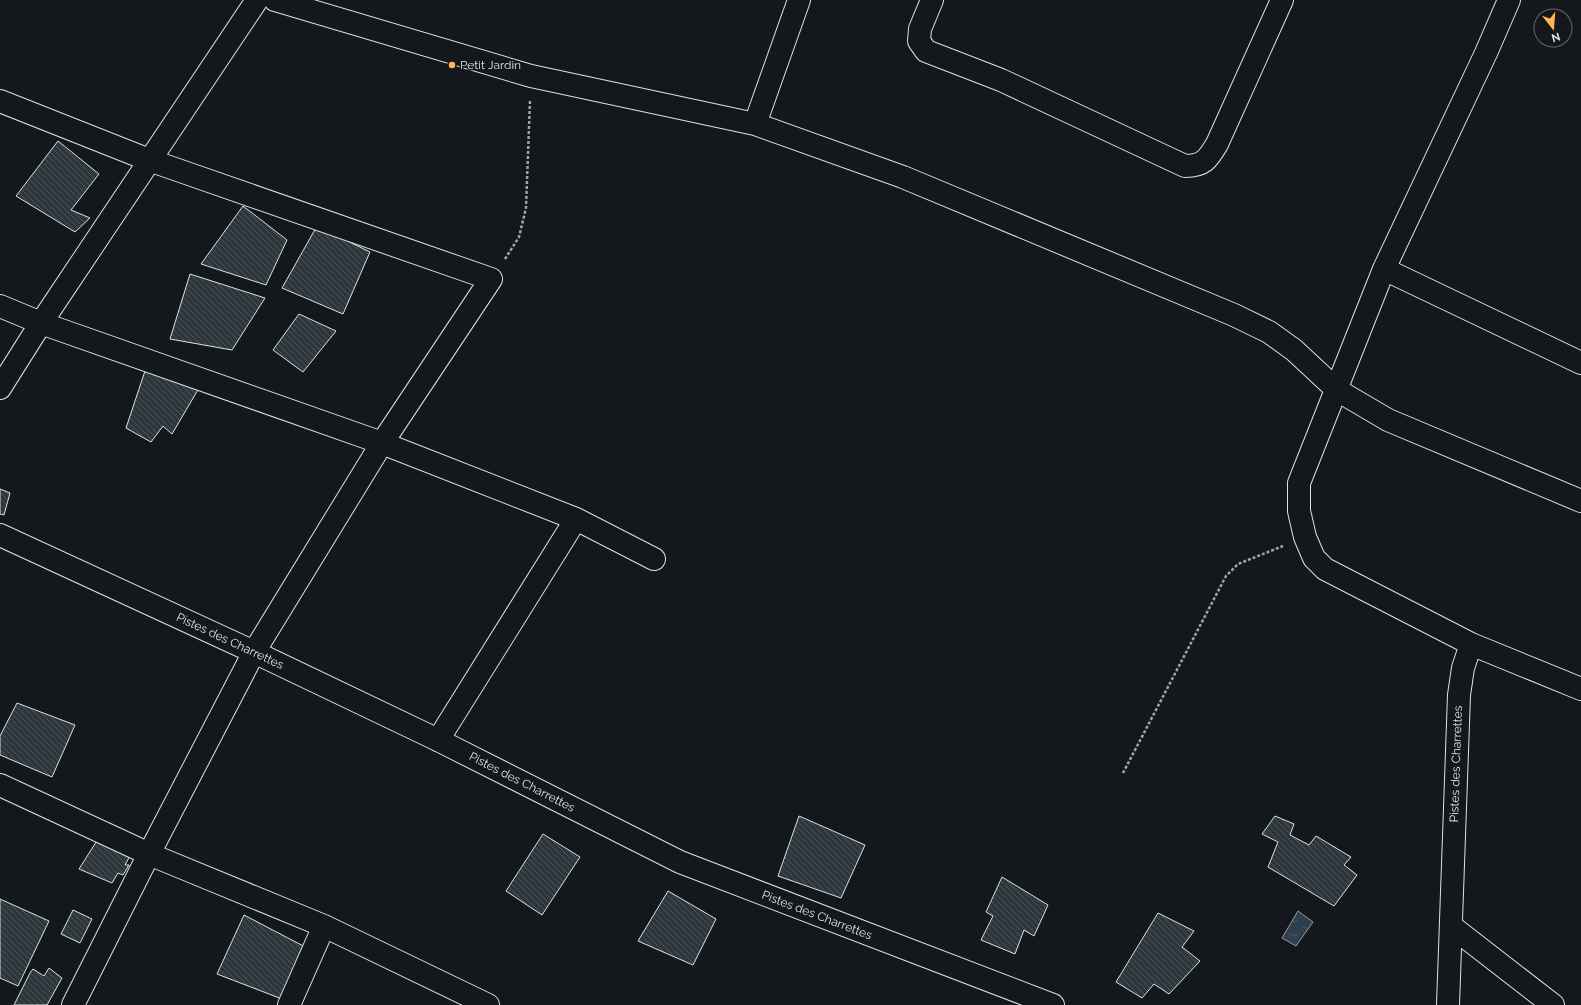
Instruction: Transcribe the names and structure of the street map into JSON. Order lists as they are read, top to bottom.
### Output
{
  "streets": {
    "street": ["Pistes des Charrettes"]
  },
  "places": ["Petit Jardin"],
  "north": "bottom"
}
